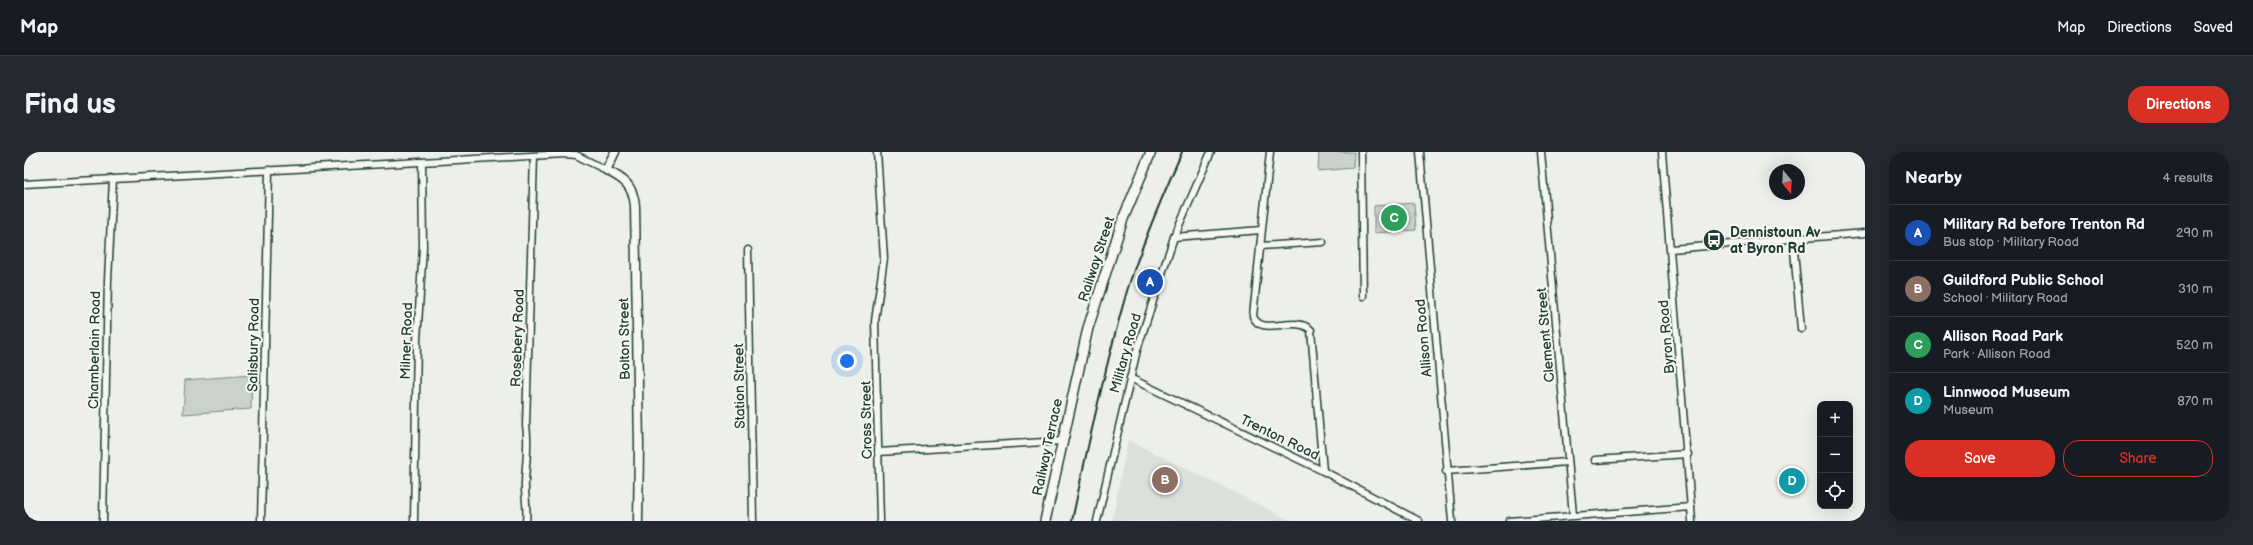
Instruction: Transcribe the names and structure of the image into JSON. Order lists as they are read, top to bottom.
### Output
{
  "streets": {
    "main road": ["Railway Street", "Railway Terrace"],
    "street": [
      "Clement Street",
      "Byron Road",
      "Rosebery Road",
      "Allison Road",
      "Bolton Street",
      "Milner Road",
      "Salisbury Road",
      "Chamberlain Road",
      "Military Road",
      "Station Street",
      "Cross Street",
      "Trenton Road"
    ]
  },
  "crossings": [
    ["Railway Street", "Railway Terrace"],
    ["Military Road", "Trenton Road"]
  ],
  "places": {
    "bus stop": ["Dennistoun Av at Byron Rd"]
  },
  "north": "bottom",
  "page": {
    "header": "Map",
    "nav": ["Map", "Directions", "Saved"],
    "buttons": [
      "Directions",
      ["Save", "Share"]
    ],
    "title": "Find us",
    "heading": ["Nearby", "4 results"],
    "pins": [
      "C",
      "A",
      "B",
      "D"
    ],
    "list": [
      {
        "mark": "A",
        "name": "Military Rd before Trenton Rd",
        "note": "Bus stop · Military Road",
        "value": "290 m"
      },
      {
        "mark": "B",
        "name": "Guildford Public School",
        "note": "School · Military Road",
        "value": "310 m"
      },
      {
        "mark": "C",
        "name": "Allison Road Park",
        "note": "Park · Allison Road",
        "value": "520 m"
      },
      {
        "mark": "D",
        "name": "Linnwood Museum",
        "note": "Museum",
        "value": "870 m"
      }
    ],
    "map_buttons": ["+", "−"]
  }
}
